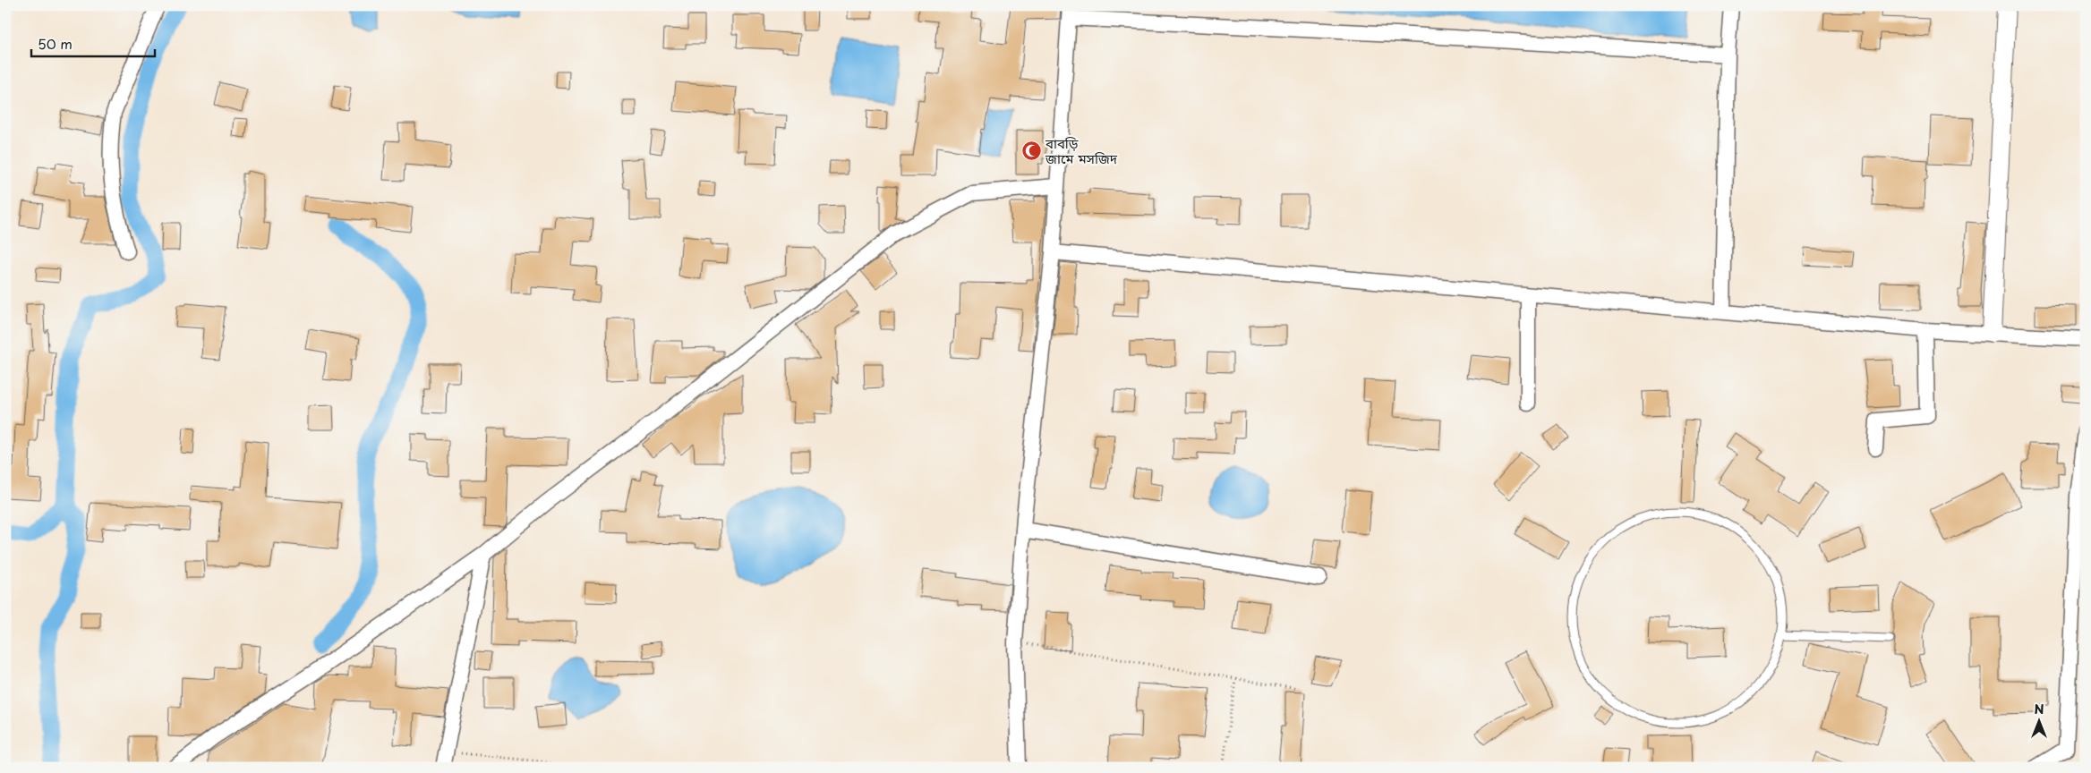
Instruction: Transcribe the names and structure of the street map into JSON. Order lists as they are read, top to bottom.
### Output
{
  "places": {
    "mosque": ["বাবড়ি জামে মসজিদ"]
  },
  "scale_bar": "50 m",
  "north": "top"
}
